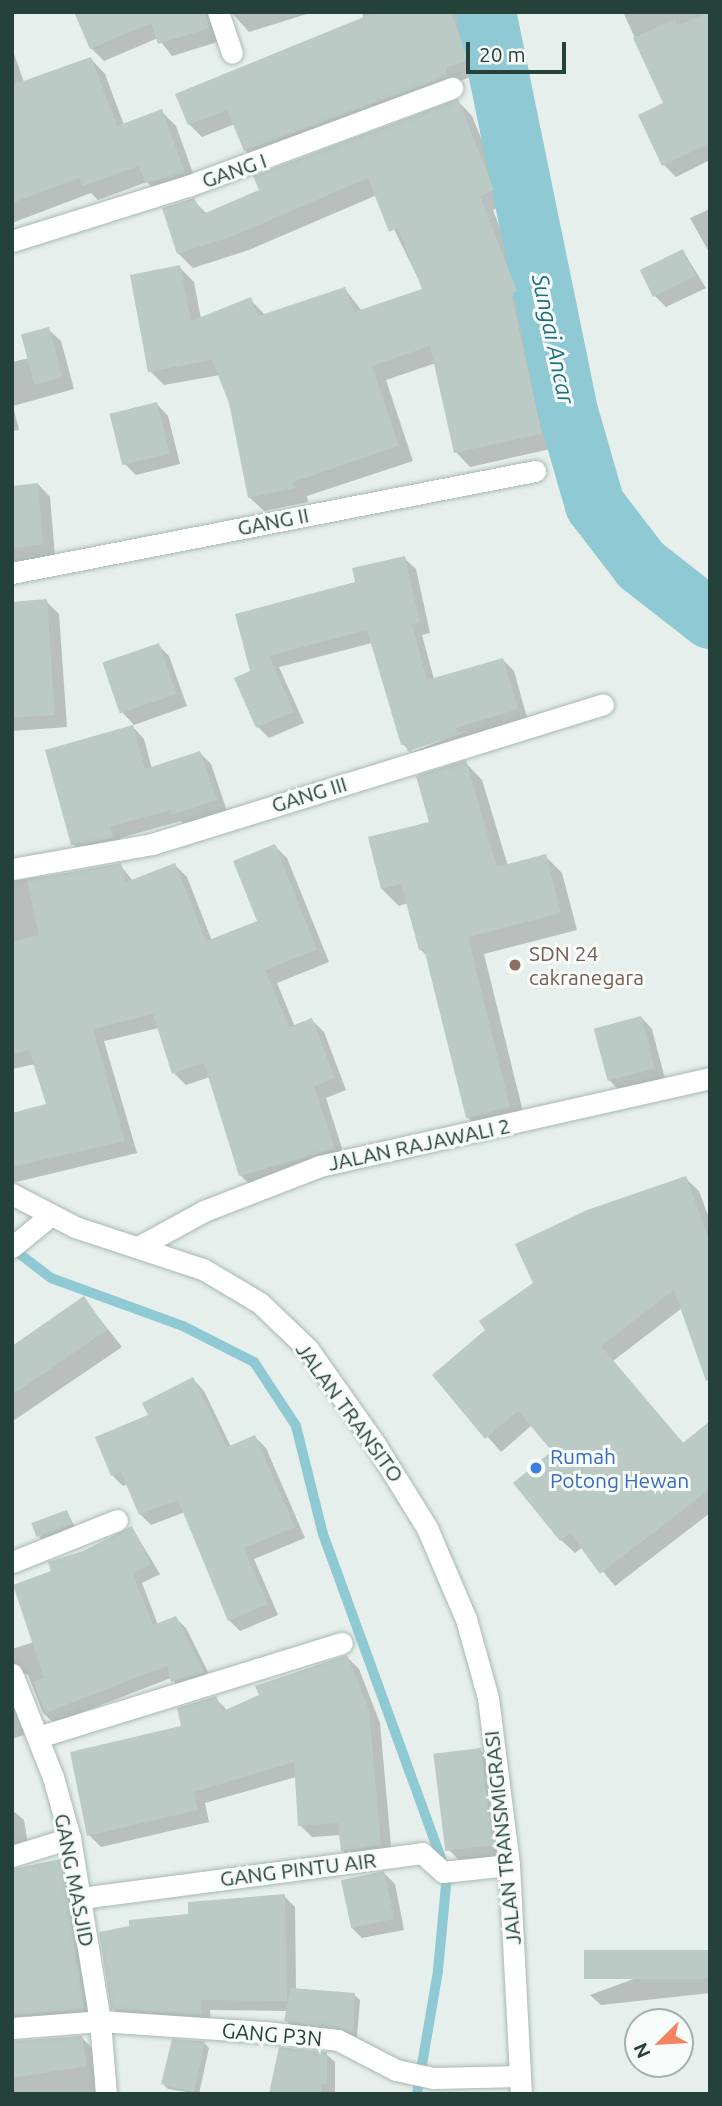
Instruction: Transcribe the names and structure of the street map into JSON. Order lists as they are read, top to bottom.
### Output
{
  "streets": {
    "street": [
      "GANG I",
      "GANG II",
      "GANG III",
      "JALAN RAJAWALI 2",
      "JALAN TRANSITO",
      "JALAN TRANSMIGRASI",
      "GANG PINTU AIR",
      "GANG MASJID",
      "GANG P3N"
    ]
  },
  "crossings": [
    ["JALAN RAJAWALI 2", "JALAN TRANSITO"],
    ["JALAN TRANSITO", "JALAN TRANSMIGRASI"],
    ["JALAN TRANSMIGRASI", "GANG PINTU AIR"],
    ["JALAN TRANSMIGRASI", "GANG P3N"],
    ["GANG PINTU AIR", "GANG MASJID"],
    ["GANG MASJID", "GANG P3N"]
  ],
  "water": ["Sungai Ancar"],
  "places": ["SDN 24 cakranegara", "Rumah Potong Hewan"],
  "scale_bar": "20 m",
  "north": "bottom left"
}
